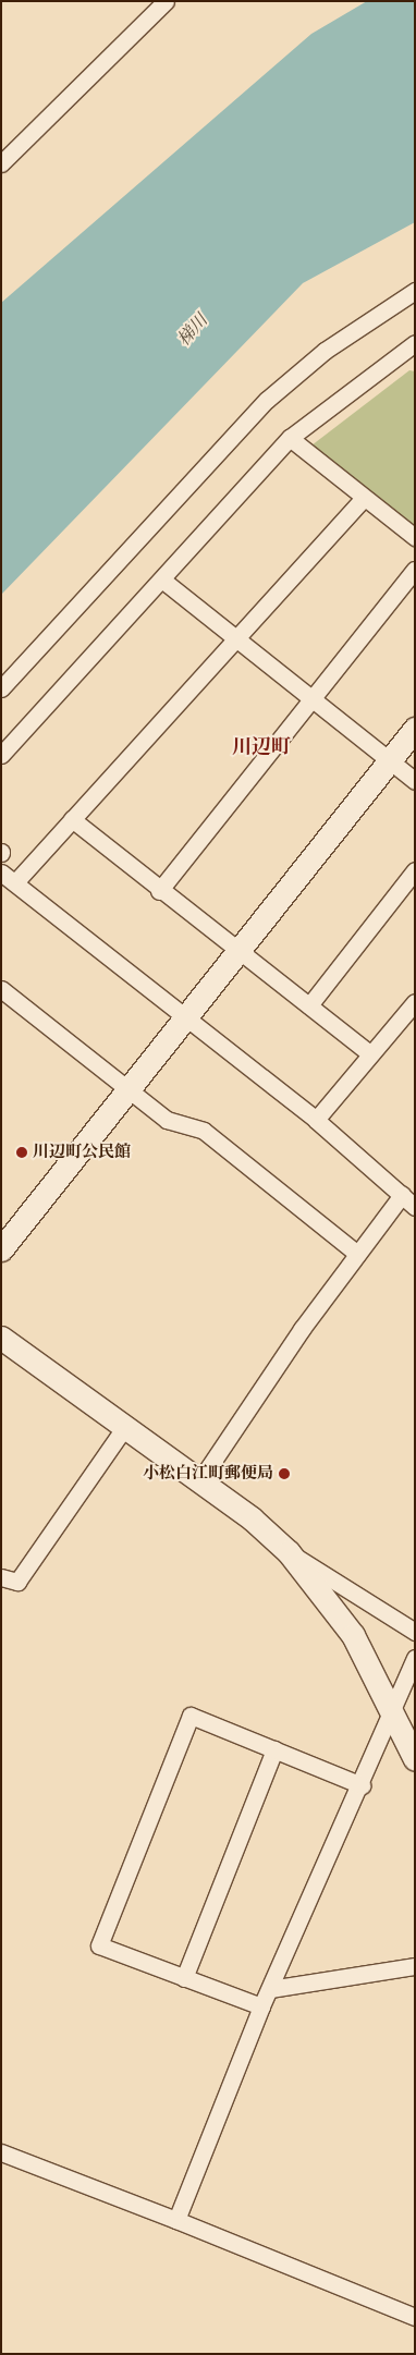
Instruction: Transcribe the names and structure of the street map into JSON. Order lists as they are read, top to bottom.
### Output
{
  "districts": ["川辺町"],
  "water": ["梯川"],
  "places": ["川辺町公民館", "小松白江町郵便局"]
}
